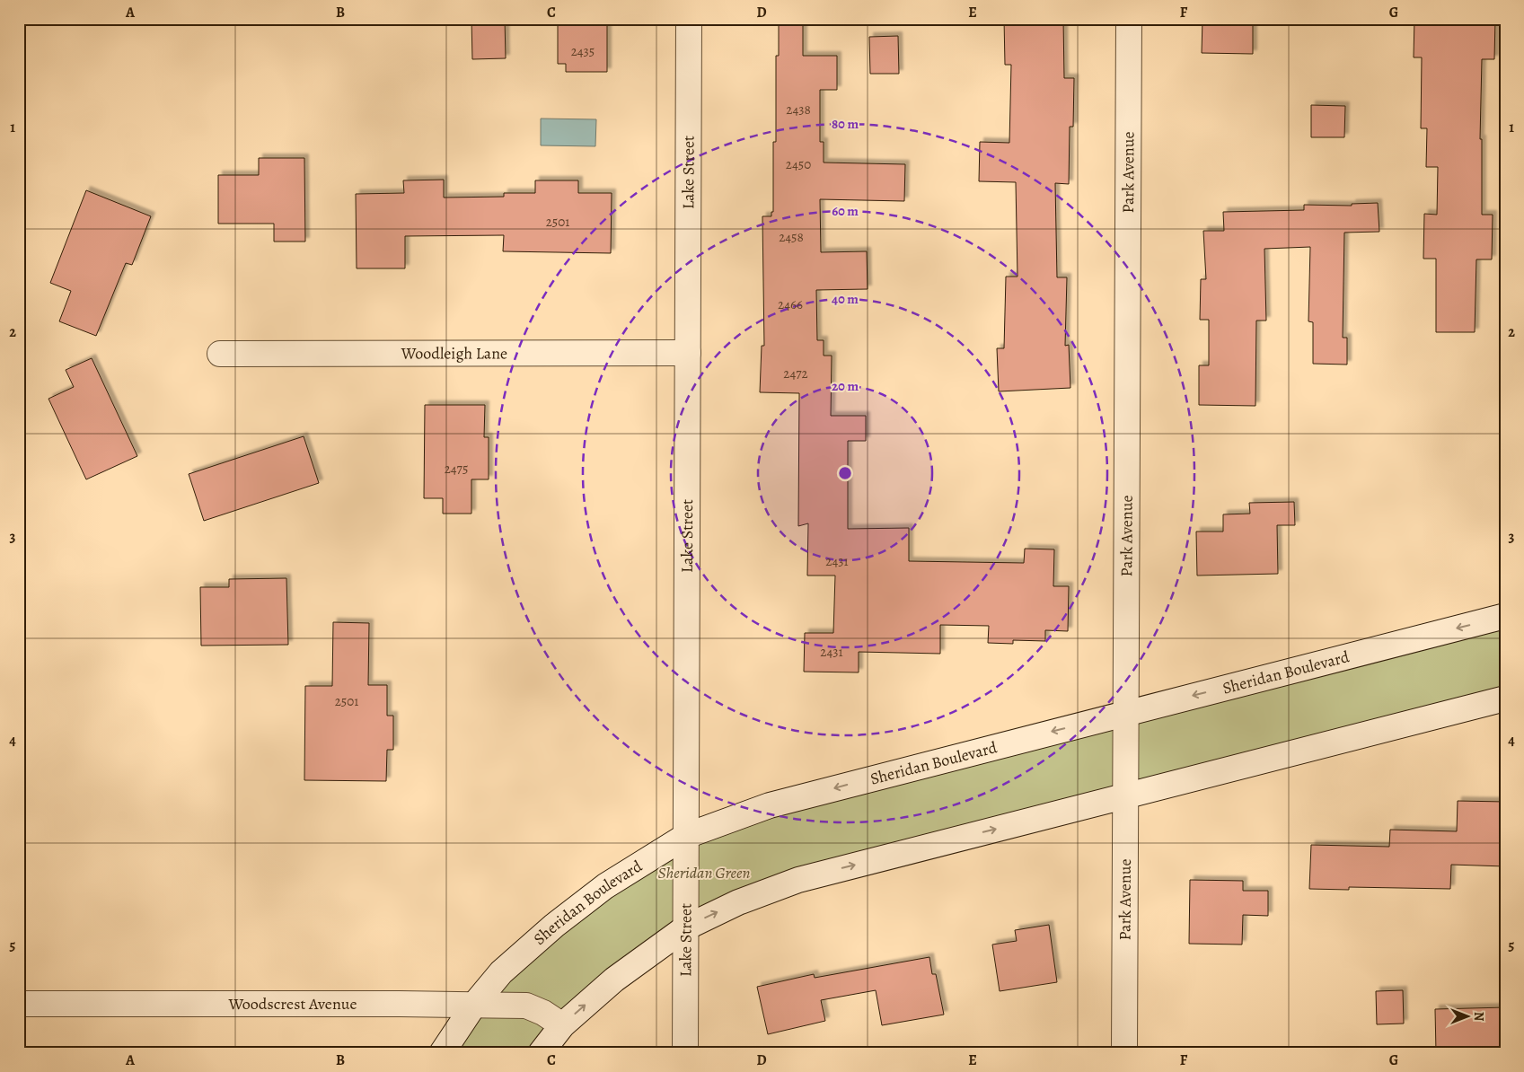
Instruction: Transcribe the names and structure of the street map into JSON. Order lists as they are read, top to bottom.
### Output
{
  "streets": {
    "street": [
      "Lake Street",
      "Park Avenue",
      "Woodleigh Lane",
      "Sheridan Boulevard",
      "Woodscrest Avenue"
    ]
  },
  "crossings": [
    ["Lake Street", "Woodleigh Lane"],
    ["Lake Street", "Sheridan Boulevard"],
    ["Park Avenue", "Sheridan Boulevard"],
    ["Sheridan Boulevard", "Woodscrest Avenue"]
  ],
  "parks": ["Sheridan Green"],
  "house_numbers": [
    "2435",
    "2438",
    "2450",
    "2501",
    "2458",
    "2466",
    "2472",
    "2475",
    "2431",
    "2431",
    "2501"
  ],
  "north": "right",
  "grid": {
    "columns": [
      "A",
      "B",
      "C",
      "D",
      "E",
      "F",
      "G"
    ],
    "rows": [
      "1",
      "2",
      "3",
      "4",
      "5"
    ]
  },
  "rings": [
    "80 m",
    "60 m",
    "40 m",
    "20 m"
  ]
}
